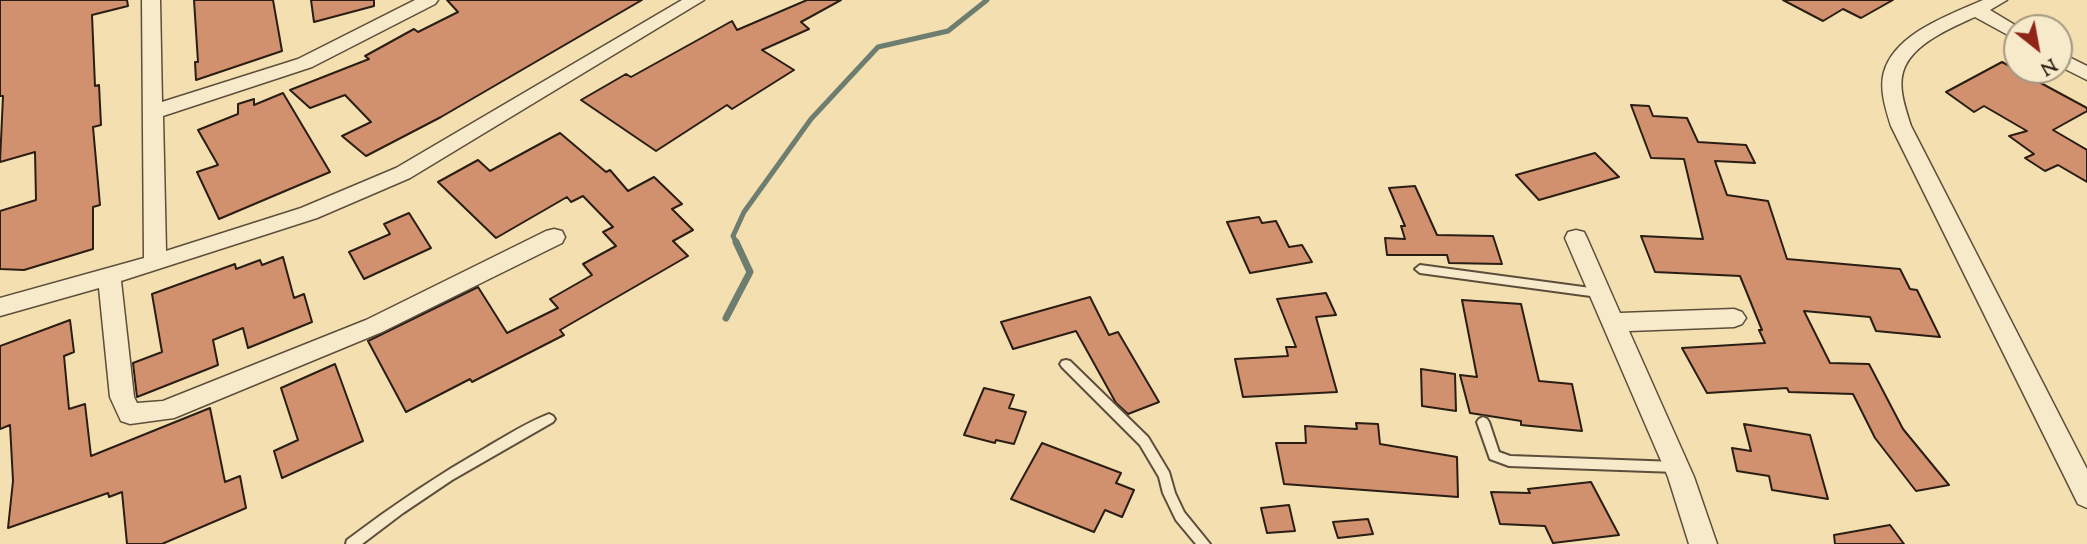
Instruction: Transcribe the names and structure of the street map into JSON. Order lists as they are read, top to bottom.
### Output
{
  "north": "bottom right"
}
